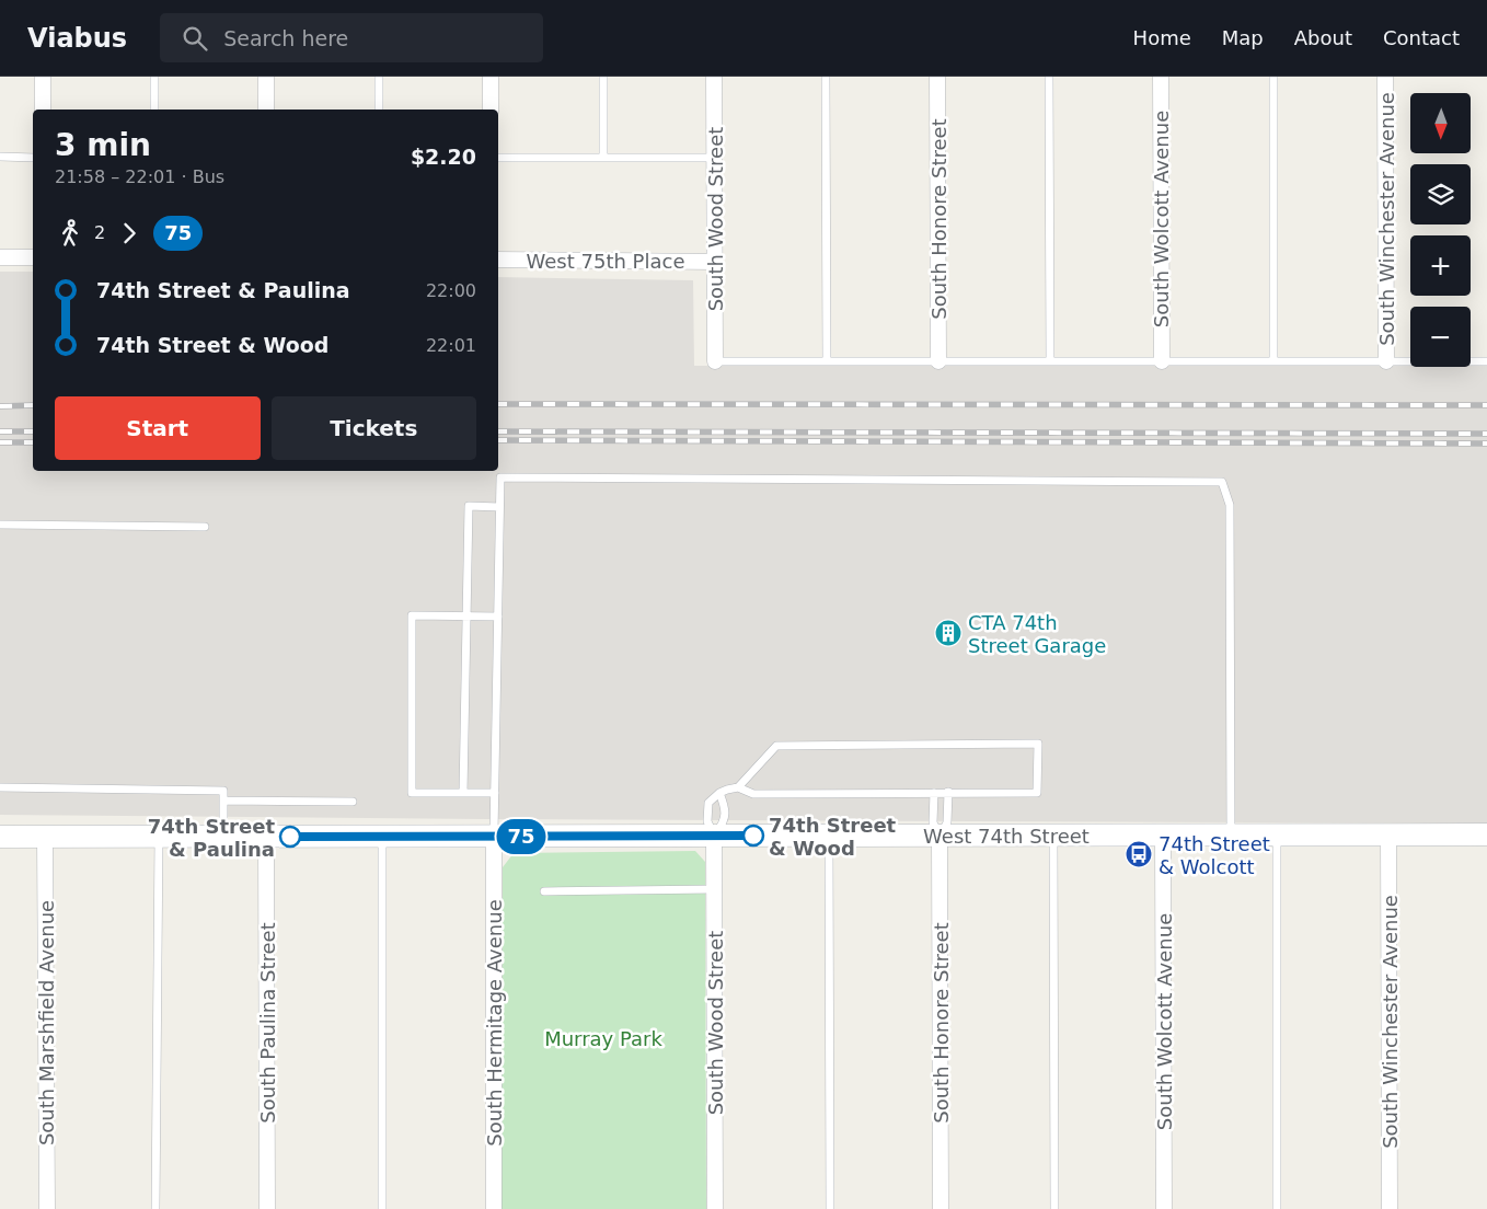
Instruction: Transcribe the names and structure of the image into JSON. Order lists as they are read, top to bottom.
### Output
{
  "streets": {
    "street": [
      "South Wood Street",
      "South Honore Street",
      "South Wolcott Avenue",
      "South Winchester Avenue",
      "West 75th Place",
      "West 74th Street",
      "South Marshfield Avenue",
      "South Paulina Street",
      "South Hermitage Avenue"
    ]
  },
  "crossings": [
    ["South Wood Street", "West 75th Place"],
    ["South Wood Street", "West 74th Street"],
    ["South Honore Street", "West 74th Street"],
    ["South Wolcott Avenue", "West 74th Street"],
    ["South Winchester Avenue", "West 74th Street"],
    ["West 74th Street", "South Marshfield Avenue"],
    ["West 74th Street", "South Paulina Street"],
    ["West 74th Street", "South Hermitage Avenue"]
  ],
  "parks": ["Murray Park"],
  "places": {
    "building": ["CTA 74th Street Garage"],
    "other": ["74th Street & Wood", "74th Street & Paulina"],
    "bus stop": ["74th Street & Wolcott"]
  },
  "lines": ["bus line 75"],
  "north": "bottom",
  "page": {
    "header": "Viabus",
    "search": "Search here",
    "nav": [
      "Home",
      "Map",
      "About",
      "Contact"
    ],
    "on_map": "75",
    "map_buttons": ["+", "−"],
    "heading": ["3 min", "21:58 – 22:01 · Bus", "$2.20"],
    "legs": ["2", "75"],
    "list": [
      {
        "name": "74th Street & Paulina",
        "value": "22:00"
      },
      {
        "name": "74th Street & Wood",
        "value": "22:01"
      }
    ],
    "buttons": ["Start", "Tickets"]
  }
}
